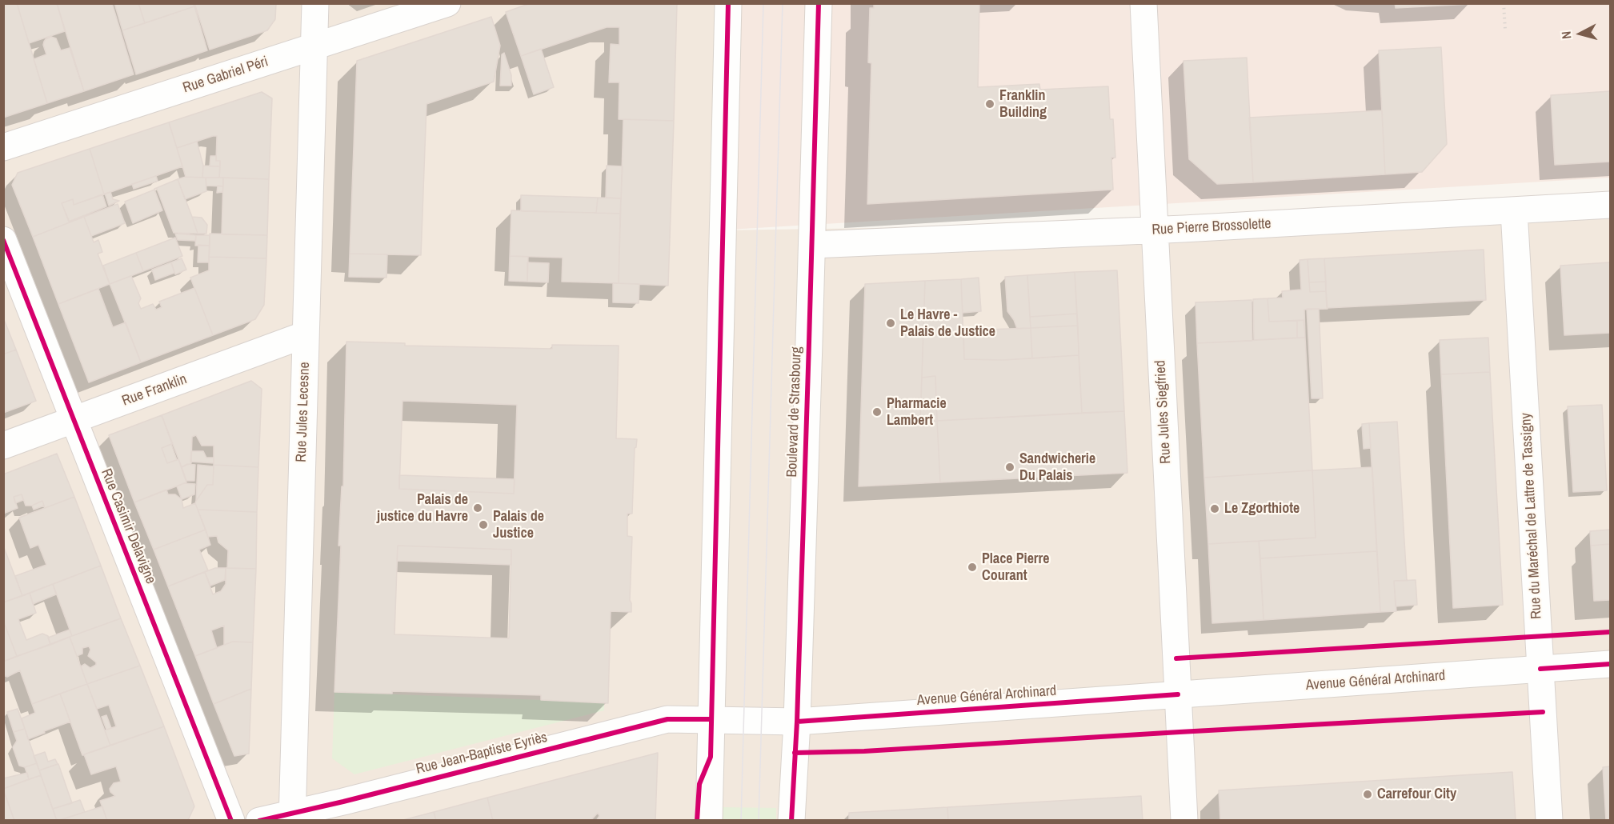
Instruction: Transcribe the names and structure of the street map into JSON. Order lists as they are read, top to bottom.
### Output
{
  "streets": {
    "street": [
      "Rue Gabriel Péri",
      "Rue Pierre Brossolette",
      "Rue Franklin",
      "Rue Jules Lecesne",
      "Boulevard de Strasbourg",
      "Rue Jules Siegfried",
      "Rue du Maréchal de Lattre de Tassigny",
      "Rue Casimir Delavigne",
      "Avenue Général Archinard",
      "Rue Jean-Baptiste Eyriès"
    ]
  },
  "crossings": [
    ["Rue Gabriel Péri", "Rue Jules Lecesne"],
    ["Rue Pierre Brossolette", "Boulevard de Strasbourg"],
    ["Rue Pierre Brossolette", "Rue Jules Siegfried"],
    ["Rue Pierre Brossolette", "Rue du Maréchal de Lattre de Tassigny"],
    ["Rue Franklin", "Rue Jules Lecesne"],
    ["Rue Franklin", "Rue Casimir Delavigne"],
    ["Rue Jules Lecesne", "Rue Jean-Baptiste Eyriès"],
    ["Boulevard de Strasbourg", "Avenue Général Archinard"],
    ["Boulevard de Strasbourg", "Rue Jean-Baptiste Eyriès"],
    ["Rue Jules Siegfried", "Avenue Général Archinard"],
    ["Rue du Maréchal de Lattre de Tassigny", "Avenue Général Archinard"],
    ["Avenue Général Archinard", "Rue Jean-Baptiste Eyriès"]
  ],
  "places": [
    "Franklin Building",
    "Le Havre - Palais de Justice",
    "Pharmacie Lambert",
    "Sandwicherie Du Palais",
    "Palais de justice du Havre",
    "Le Zgorthiote",
    "Palais de Justice",
    "Place Pierre Courant",
    "Carrefour City"
  ],
  "north": "left"
}
